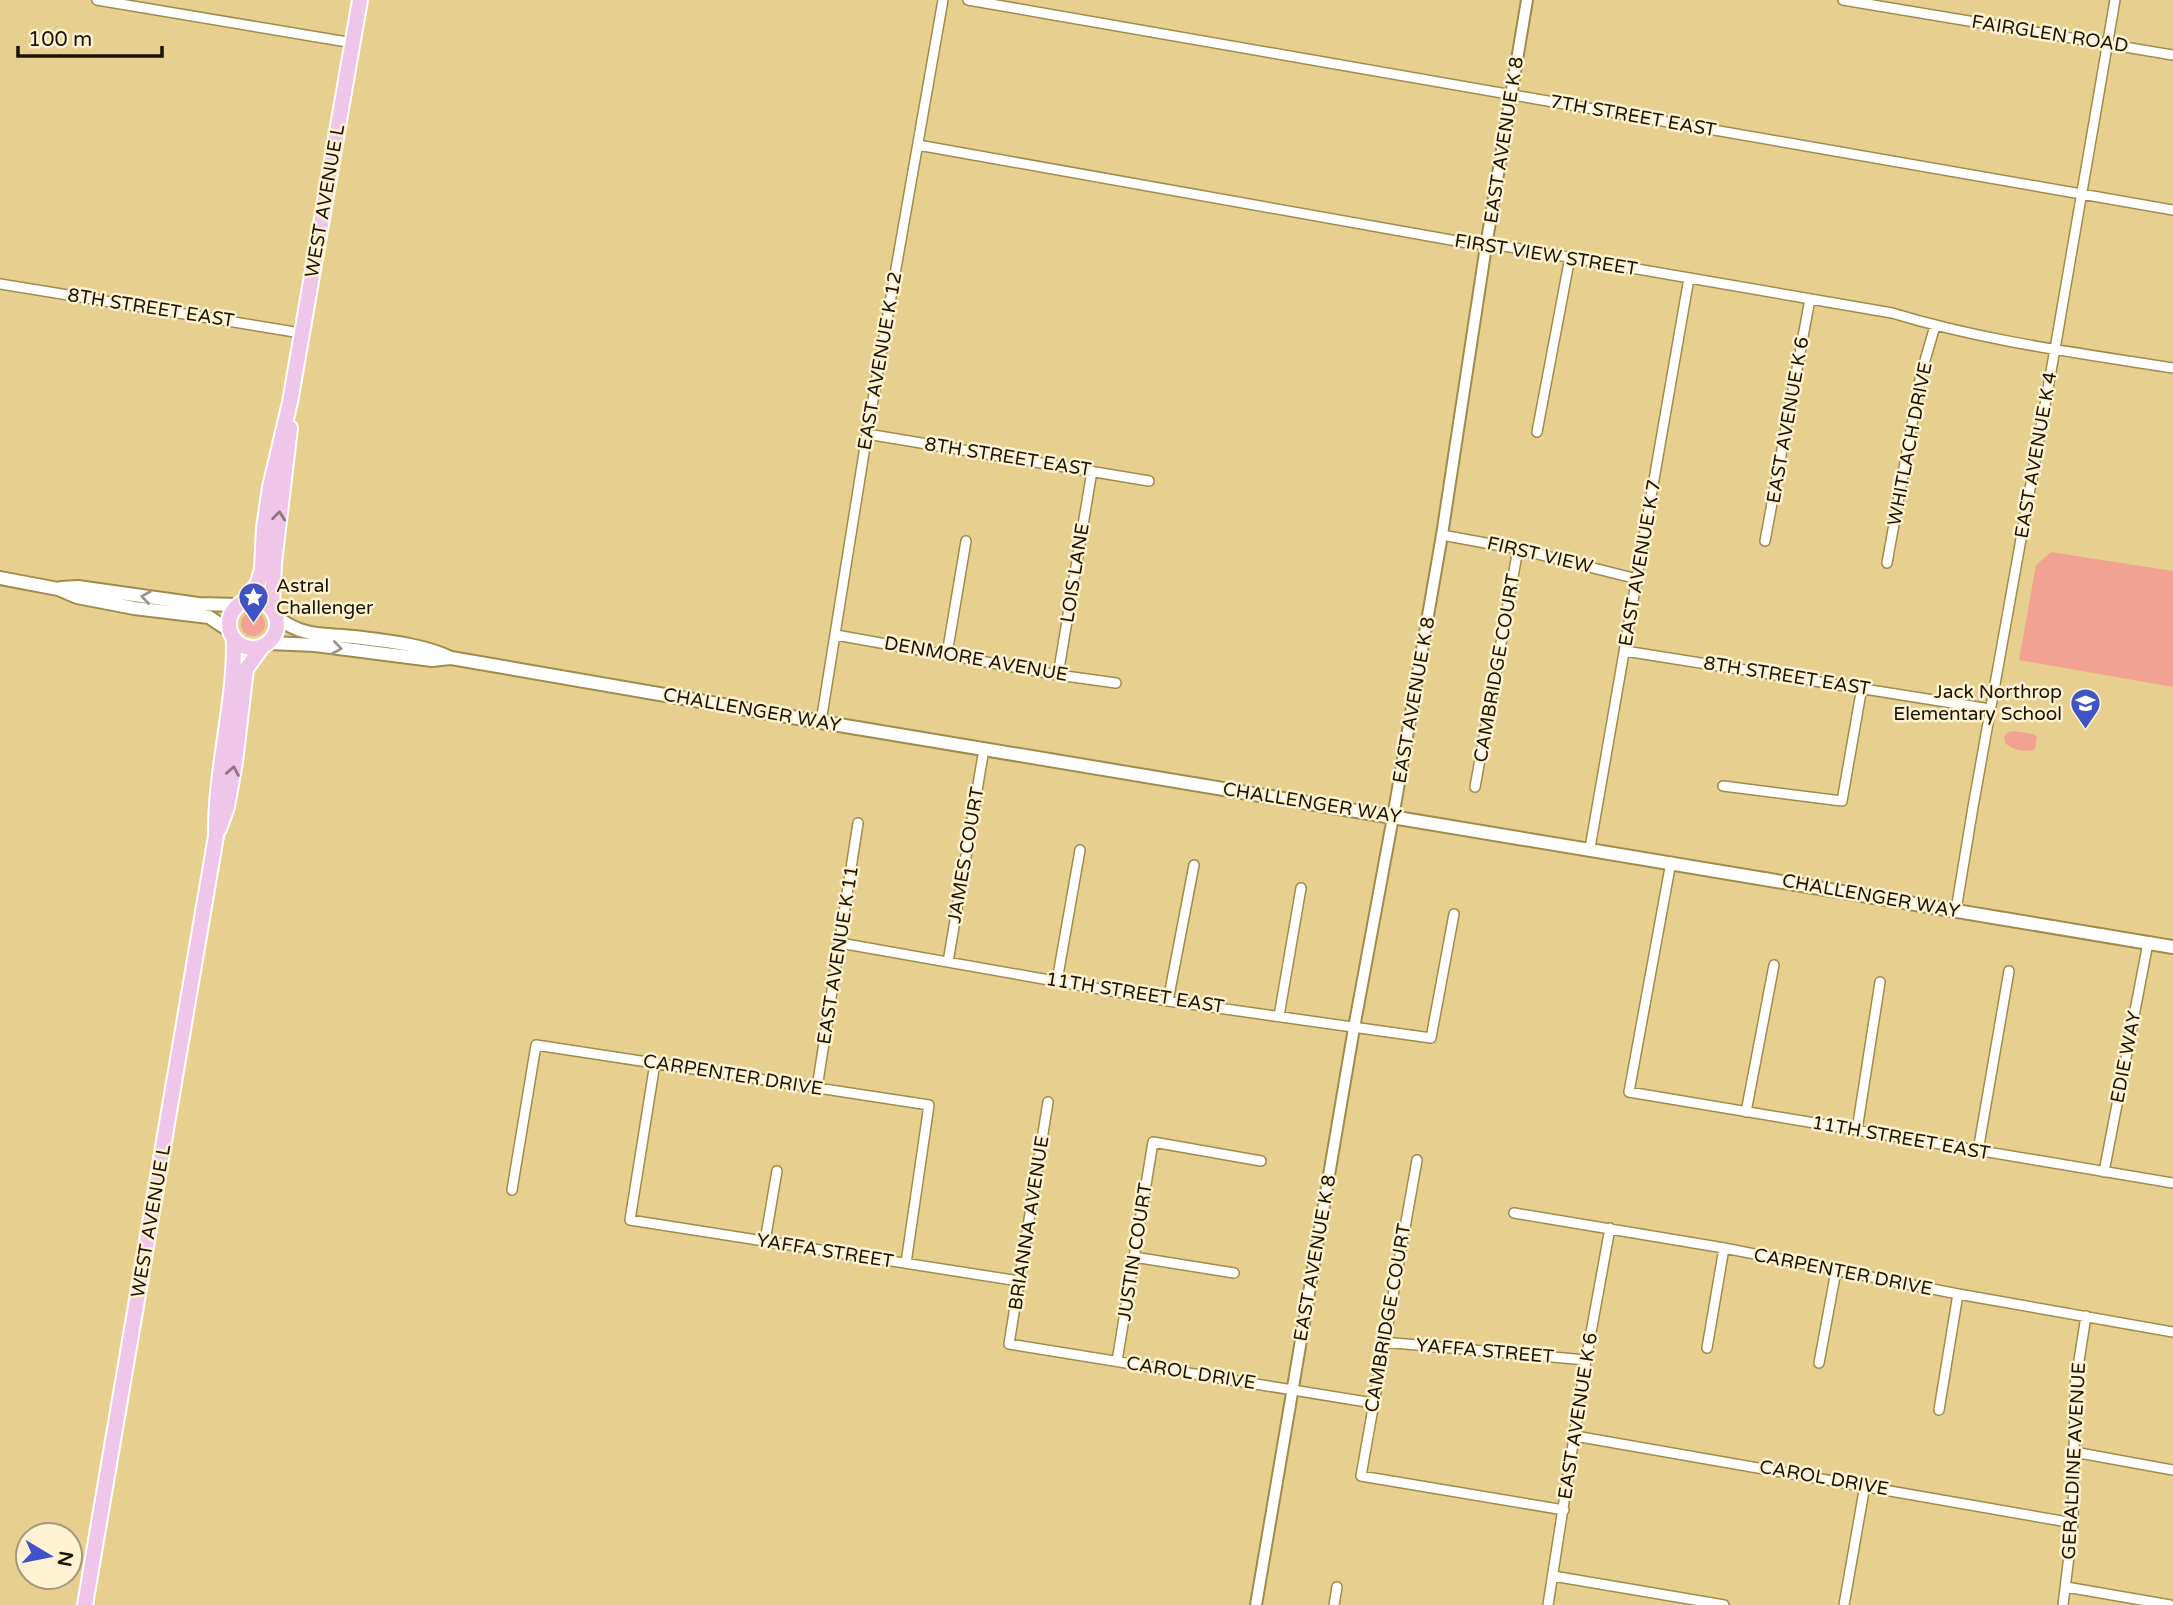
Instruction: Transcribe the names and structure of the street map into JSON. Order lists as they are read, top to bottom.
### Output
{
  "streets": {
    "main road": ["WEST AVENUE L", "CHALLENGER WAY"],
    "street": [
      "FAIRGLEN ROAD",
      "7TH STREET EAST",
      "EAST AVENUE K 8",
      "FIRST VIEW STREET",
      "8TH STREET EAST",
      "EAST AVENUE K 12",
      "EAST AVENUE K 6",
      "WHITLACH DRIVE",
      "EAST AVENUE K 4",
      "FIRST VIEW",
      "EAST AVENUE K 7",
      "LOIS LANE",
      "DENMORE AVENUE",
      "CAMBRIDGE COURT",
      "JAMES COURT",
      "EAST AVENUE K 11",
      "11TH STREET EAST",
      "EDIE WAY",
      "CARPENTER DRIVE",
      "BRIANNA AVENUE",
      "YAFFA STREET",
      "JUSTIN COURT",
      "CAROL DRIVE",
      "GERALDINE AVENUE"
    ]
  },
  "crossings": [
    ["FAIRGLEN ROAD", "EAST AVENUE K 4"],
    ["7TH STREET EAST", "EAST AVENUE K 8"],
    ["7TH STREET EAST", "EAST AVENUE K 4"],
    ["EAST AVENUE K 8", "FIRST VIEW STREET"],
    ["EAST AVENUE K 8", "FIRST VIEW"],
    ["EAST AVENUE K 8", "CHALLENGER WAY"],
    ["EAST AVENUE K 8", "11TH STREET EAST"],
    ["EAST AVENUE K 8", "CAROL DRIVE"],
    ["WEST AVENUE L", "8TH STREET EAST"],
    ["WEST AVENUE L", "CHALLENGER WAY"],
    ["FIRST VIEW STREET", "EAST AVENUE K 12"],
    ["FIRST VIEW STREET", "EAST AVENUE K 6"],
    ["FIRST VIEW STREET", "WHITLACH DRIVE"],
    ["FIRST VIEW STREET", "EAST AVENUE K 4"],
    ["FIRST VIEW STREET", "EAST AVENUE K 7"],
    ["8TH STREET EAST", "EAST AVENUE K 12"],
    ["8TH STREET EAST", "EAST AVENUE K 4"],
    ["8TH STREET EAST", "EAST AVENUE K 7"],
    ["8TH STREET EAST", "LOIS LANE"],
    ["EAST AVENUE K 12", "DENMORE AVENUE"],
    ["EAST AVENUE K 12", "CHALLENGER WAY"],
    ["EAST AVENUE K 6", "CAMBRIDGE COURT"],
    ["EAST AVENUE K 6", "CARPENTER DRIVE"],
    ["EAST AVENUE K 6", "YAFFA STREET"],
    ["EAST AVENUE K 6", "CAROL DRIVE"],
    ["EAST AVENUE K 4", "CHALLENGER WAY"],
    ["FIRST VIEW", "EAST AVENUE K 7"],
    ["FIRST VIEW", "CAMBRIDGE COURT"],
    ["EAST AVENUE K 7", "CHALLENGER WAY"],
    ["LOIS LANE", "DENMORE AVENUE"],
    ["CAMBRIDGE COURT", "YAFFA STREET"],
    ["CAMBRIDGE COURT", "CAROL DRIVE"],
    ["CHALLENGER WAY", "JAMES COURT"],
    ["CHALLENGER WAY", "11TH STREET EAST"],
    ["CHALLENGER WAY", "EDIE WAY"],
    ["JAMES COURT", "11TH STREET EAST"],
    ["EAST AVENUE K 11", "11TH STREET EAST"],
    ["EAST AVENUE K 11", "CARPENTER DRIVE"],
    ["11TH STREET EAST", "EDIE WAY"],
    ["CARPENTER DRIVE", "YAFFA STREET"],
    ["CARPENTER DRIVE", "GERALDINE AVENUE"],
    ["BRIANNA AVENUE", "YAFFA STREET"],
    ["BRIANNA AVENUE", "CAROL DRIVE"],
    ["JUSTIN COURT", "CAROL DRIVE"],
    ["CAROL DRIVE", "GERALDINE AVENUE"]
  ],
  "places": {
    "place": ["Astral Challenger"],
    "school or university": ["Jack Northrop Elementary School"]
  },
  "scale_bar": "100 m",
  "north": "right"
}
